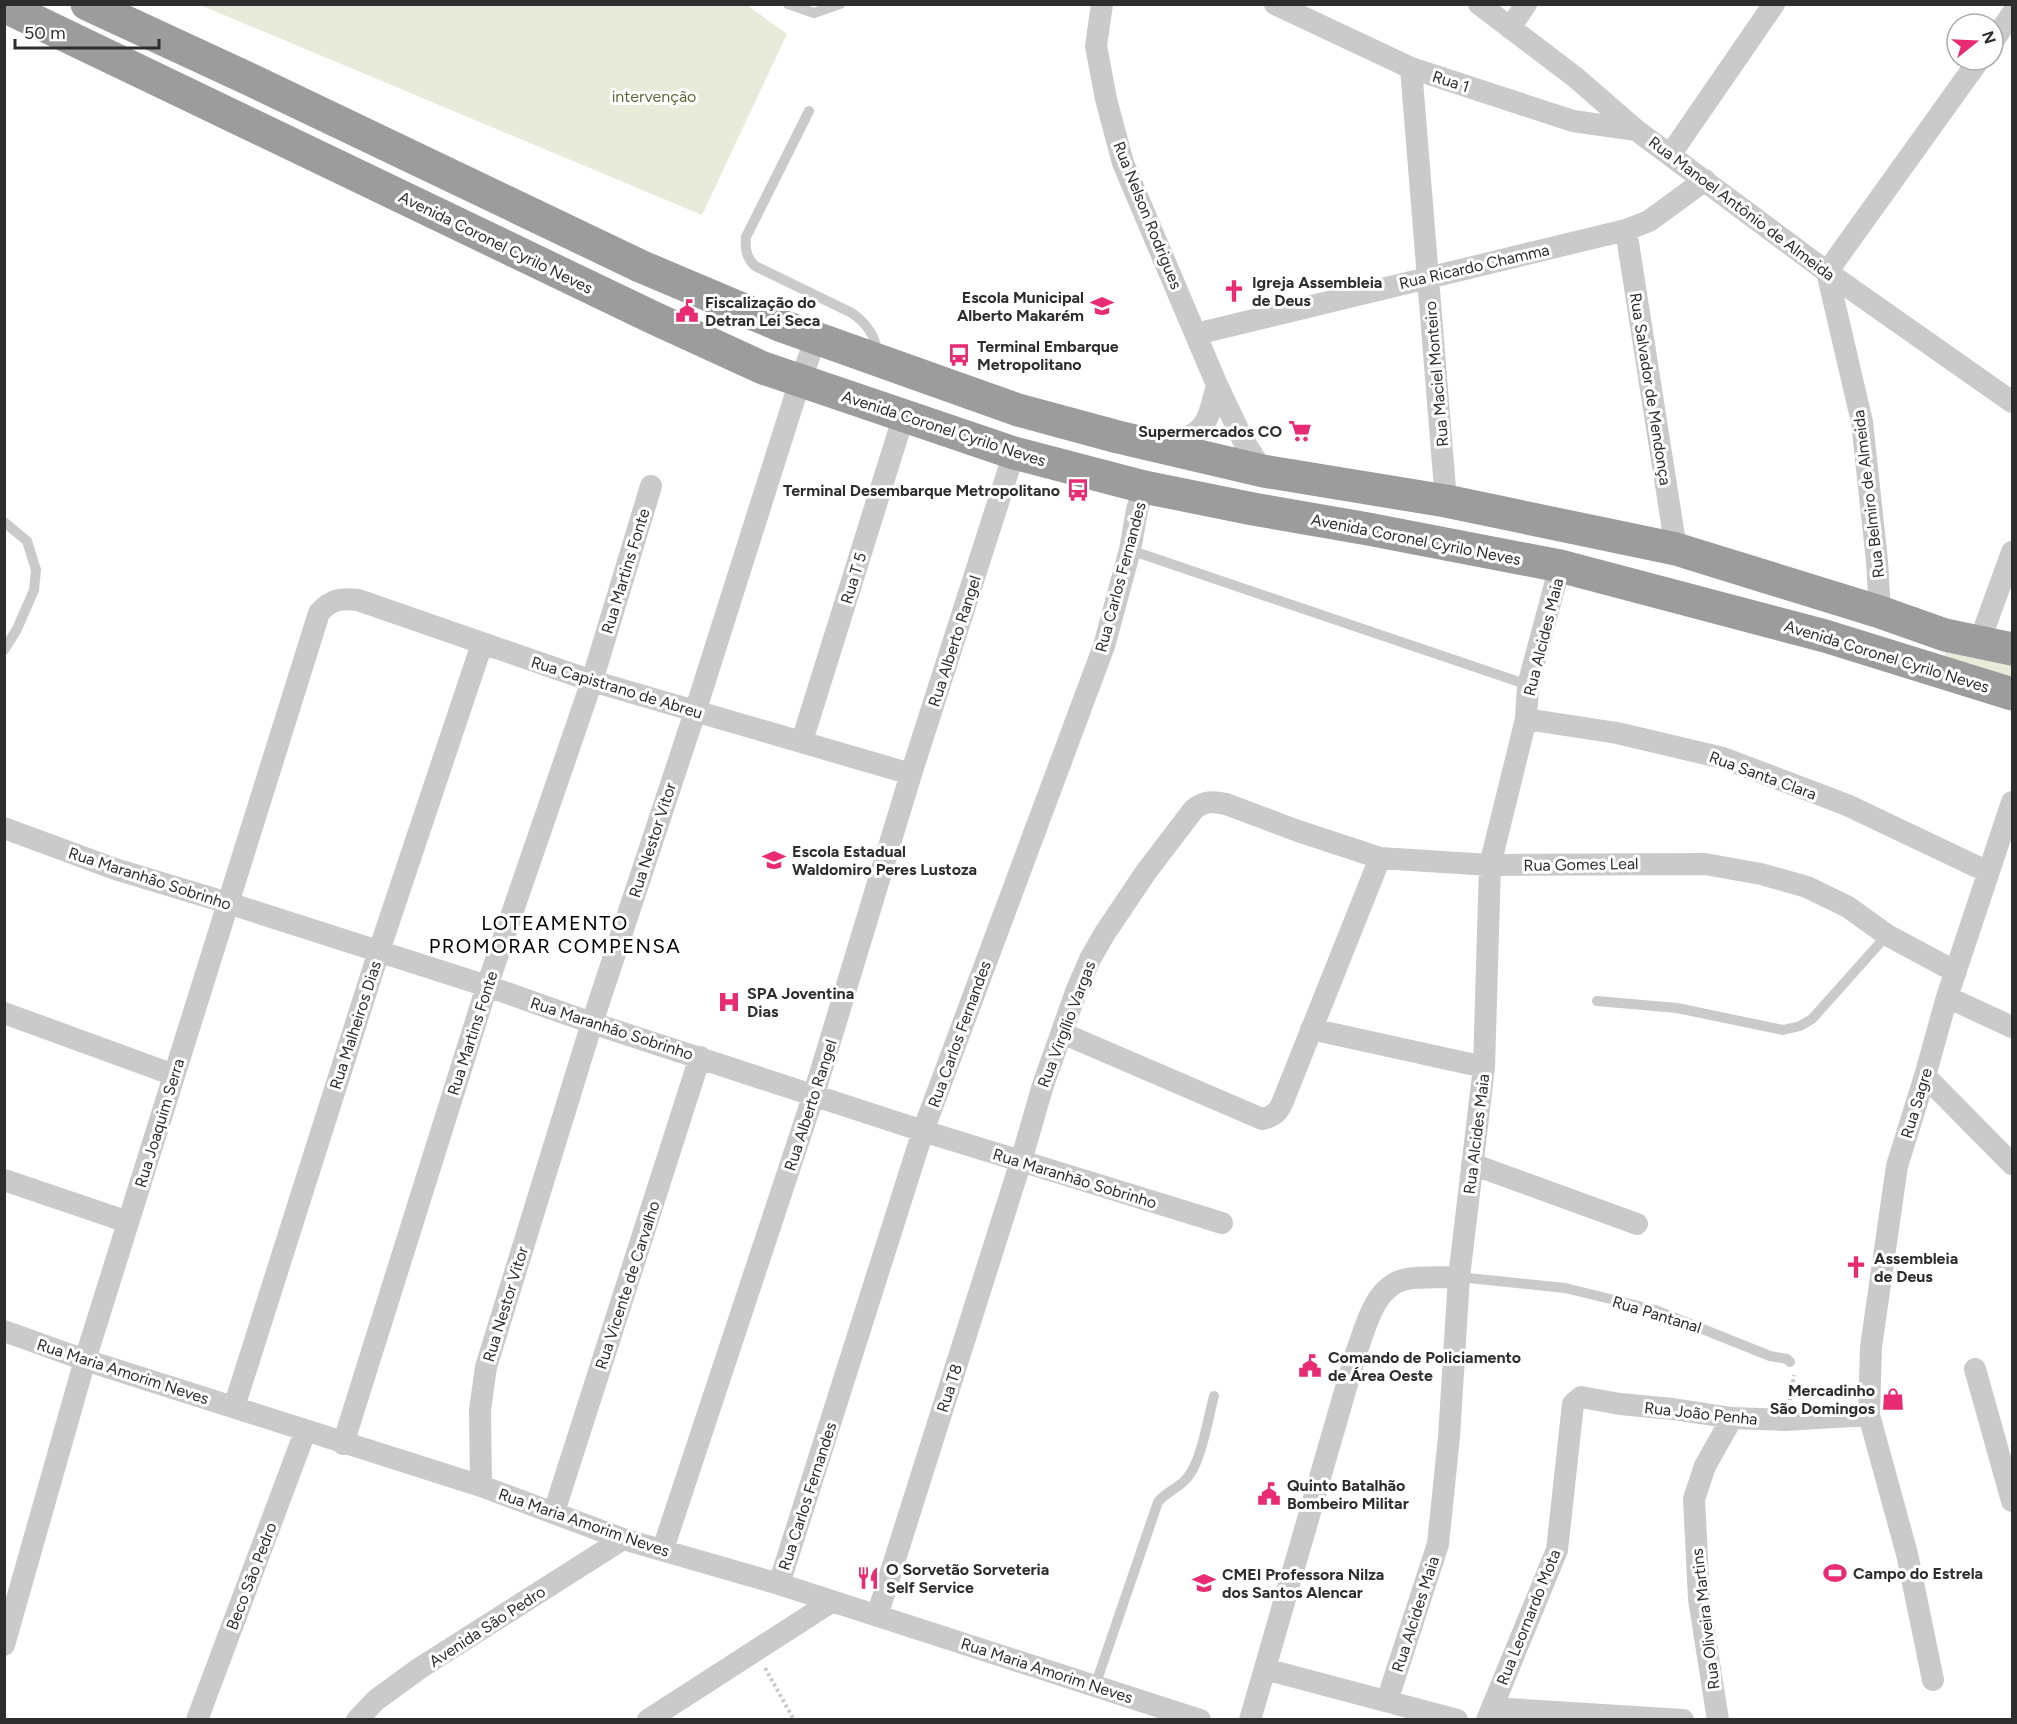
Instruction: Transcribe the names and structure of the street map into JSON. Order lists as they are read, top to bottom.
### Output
{
  "streets": {
    "highway": ["Avenida Coronel Cyrilo Neves"],
    "street": [
      "Rua 1",
      "Rua Manoel Antônio de Almeida",
      "Rua Nelson Rodrigues",
      "Rua Ricardo Chamma",
      "Rua Maciel Monteiro",
      "Rua Salvador de Mendonça",
      "Rua Belmiro de Almeida",
      "Rua Martins Fonte",
      "Rua Carlos Fernandes",
      "Rua T 5",
      "Rua Alcides Maia",
      "Rua Alberto Rangel",
      "Rua Capistrano de Abreu",
      "Rua Santa Clara",
      "Rua Nestor Vitor",
      "Rua Gomes Leal",
      "Rua Maranhão Sobrinho",
      "Rua Virgílio Vargas",
      "Rua Malheiros Dias",
      "Rua Sagre",
      "Rua Joaquim Serra",
      "Rua Vicente de Carvalho",
      "Rua Maria Amorim Neves",
      "Rua T8",
      "Rua João Penha",
      "Beco São Pedro",
      "Rua Leornardo Mota",
      "Rua Oliveira Martins",
      "Avenida São Pedro"
    ],
    "lane": ["Rua Pantanal"]
  },
  "crossings": [
    ["Rua 1", "Rua Manoel Antônio de Almeida"],
    ["Rua 1", "Rua Maciel Monteiro"],
    ["Rua Manoel Antônio de Almeida", "Rua Ricardo Chamma"],
    ["Rua Manoel Antônio de Almeida", "Rua Belmiro de Almeida"],
    ["Rua Nelson Rodrigues", "Rua Ricardo Chamma"],
    ["Avenida Coronel Cyrilo Neves", "Rua Carlos Fernandes"],
    ["Avenida Coronel Cyrilo Neves", "Rua T 5"],
    ["Avenida Coronel Cyrilo Neves", "Rua Alcides Maia"],
    ["Avenida Coronel Cyrilo Neves", "Rua Alberto Rangel"],
    ["Avenida Coronel Cyrilo Neves", "Rua Nestor Vitor"],
    ["Rua Ricardo Chamma", "Rua Maciel Monteiro"],
    ["Rua Ricardo Chamma", "Rua Salvador de Mendonça"],
    ["Rua Martins Fonte", "Rua Capistrano de Abreu"],
    ["Rua Martins Fonte", "Rua Maranhão Sobrinho"],
    ["Rua Martins Fonte", "Rua Maria Amorim Neves"],
    ["Rua Carlos Fernandes", "Rua Maranhão Sobrinho"],
    ["Rua Carlos Fernandes", "Rua Maria Amorim Neves"],
    ["Rua T 5", "Rua Capistrano de Abreu"],
    ["Rua Alcides Maia", "Rua Santa Clara"],
    ["Rua Alcides Maia", "Rua Gomes Leal"],
    ["Rua Alcides Maia", "Rua Pantanal"],
    ["Rua Alberto Rangel", "Rua Capistrano de Abreu"],
    ["Rua Alberto Rangel", "Rua Maranhão Sobrinho"],
    ["Rua Alberto Rangel", "Rua Maria Amorim Neves"],
    ["Rua Capistrano de Abreu", "Rua Nestor Vitor"],
    ["Rua Capistrano de Abreu", "Rua Malheiros Dias"],
    ["Rua Capistrano de Abreu", "Rua Joaquim Serra"],
    ["Rua Santa Clara", "Rua Sagre"],
    ["Rua Nestor Vitor", "Rua Maranhão Sobrinho"],
    ["Rua Nestor Vitor", "Rua Maria Amorim Neves"],
    ["Rua Gomes Leal", "Rua Virgílio Vargas"],
    ["Rua Gomes Leal", "Rua Sagre"],
    ["Rua Maranhão Sobrinho", "Rua Virgílio Vargas"],
    ["Rua Maranhão Sobrinho", "Rua Malheiros Dias"],
    ["Rua Maranhão Sobrinho", "Rua Joaquim Serra"],
    ["Rua Maranhão Sobrinho", "Rua Vicente de Carvalho"],
    ["Rua Maranhão Sobrinho", "Rua T8"],
    ["Rua Virgílio Vargas", "Rua T8"],
    ["Rua Malheiros Dias", "Rua Maria Amorim Neves"],
    ["Rua Sagre", "Rua João Penha"],
    ["Rua Joaquim Serra", "Rua Maria Amorim Neves"],
    ["Rua Vicente de Carvalho", "Rua Maria Amorim Neves"],
    ["Rua Maria Amorim Neves", "Rua T8"],
    ["Rua Maria Amorim Neves", "Beco São Pedro"],
    ["Rua Maria Amorim Neves", "Avenida São Pedro"],
    ["Rua João Penha", "Rua Leornardo Mota"],
    ["Rua João Penha", "Rua Oliveira Martins"]
  ],
  "districts": ["LOTEAMENTO PROMORAR COMPENSA"],
  "parks": ["intervenção"],
  "places": {
    "church": ["Igreja Assembleia de Deus", "Assembleia de Deus"],
    "school or university": ["Escola Municipal Alberto Makarém", "Escola Estadual Waldomiro Peres Lustoza", "CMEI Professora Nilza dos Santos Alencar"],
    "public building": ["Fiscalização do Detran Lei Seca", "Comando de Policiamento de Área Oeste", "Quinto Batalhão Bombeiro Militar"],
    "bus stop": ["Terminal Embarque Metropolitano", "Terminal Desembarque Metropolitano"],
    "supermarket": ["Supermercados CO"],
    "hospital": ["SPA Joventina Dias"],
    "shop": ["Mercadinho São Domingos"],
    "sports": ["Campo do Estrela"],
    "restaurant": ["O Sorvetão Sorveteria Self Service"]
  },
  "scale_bar": "50 m",
  "north": "right"
}
